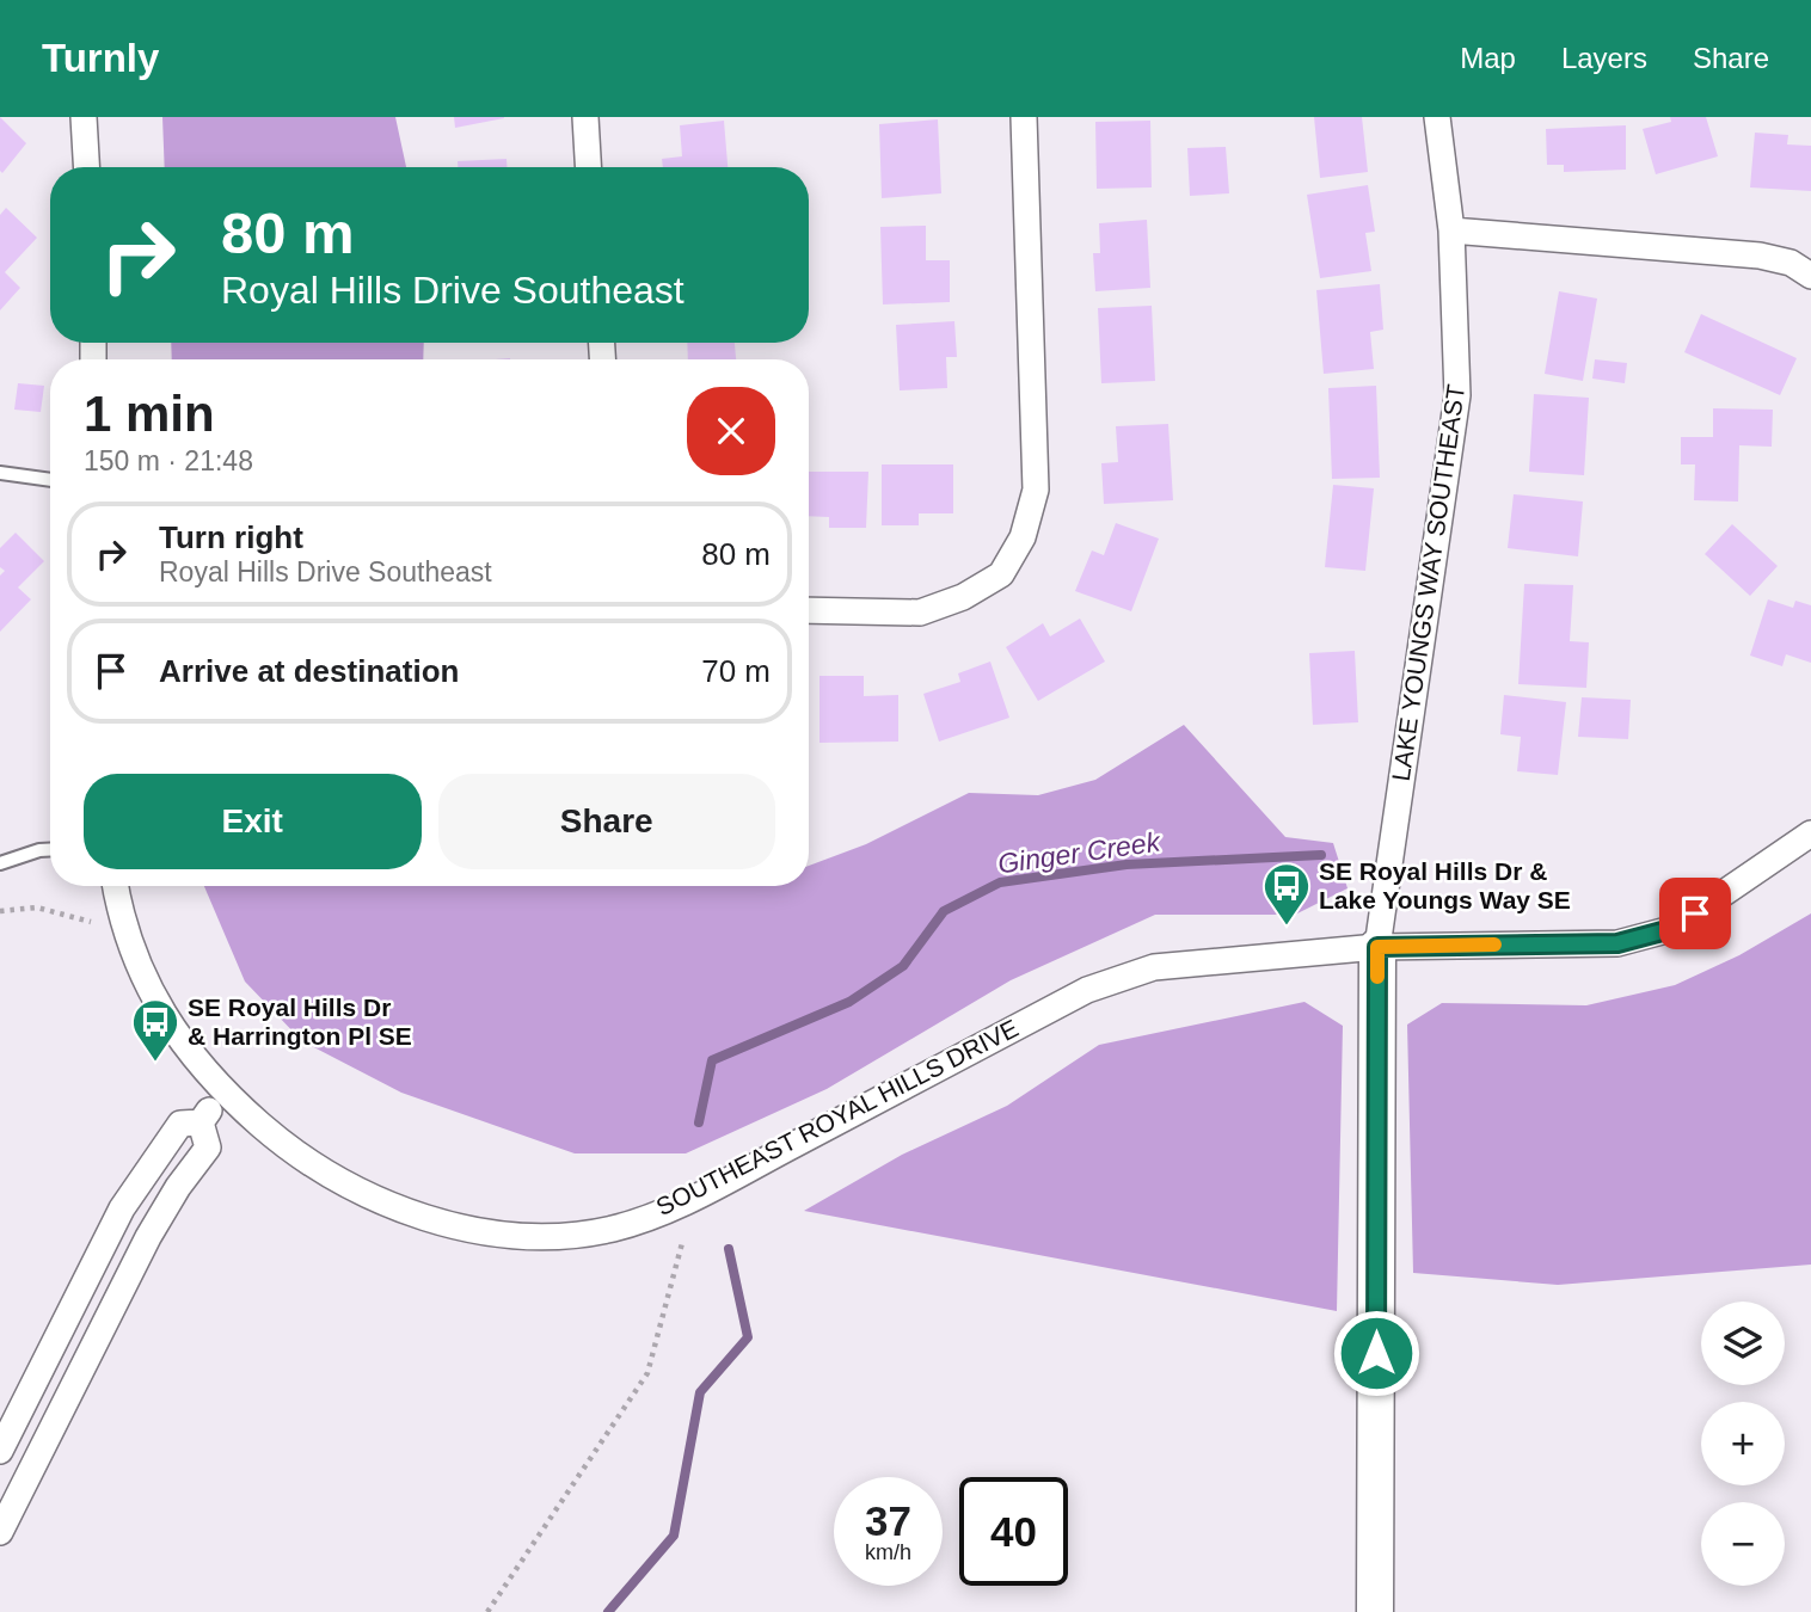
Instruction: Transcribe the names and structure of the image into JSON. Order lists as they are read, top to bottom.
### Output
{
  "streets": {
    "street": ["LAKE YOUNGS WAY SOUTHEAST", "SOUTHEAST ROYAL HILLS DRIVE"]
  },
  "crossings": [
    ["LAKE YOUNGS WAY SOUTHEAST", "SOUTHEAST ROYAL HILLS DRIVE"]
  ],
  "water": ["Ginger Creek"],
  "places": {
    "bus stop": ["SE Royal Hills Dr & Lake Youngs Way SE", "SE Royal Hills Dr & Harrington Pl SE"]
  },
  "page": {
    "header": "Turnly",
    "nav": ["Map", "Layers", "Share"],
    "turn": ["80 m", "Royal Hills Drive Southeast"],
    "heading": ["1 min", "150 m · 21:48"],
    "list": [
      {
        "name": "Turn right",
        "note": "Royal Hills Drive Southeast",
        "value": "80 m"
      },
      {
        "name": "Arrive at destination",
        "value": "70 m"
      }
    ],
    "buttons": ["Exit", "Share"],
    "map_buttons": ["+", "−"],
    "speed": "37 km/h",
    "limit": "40"
  }
}
